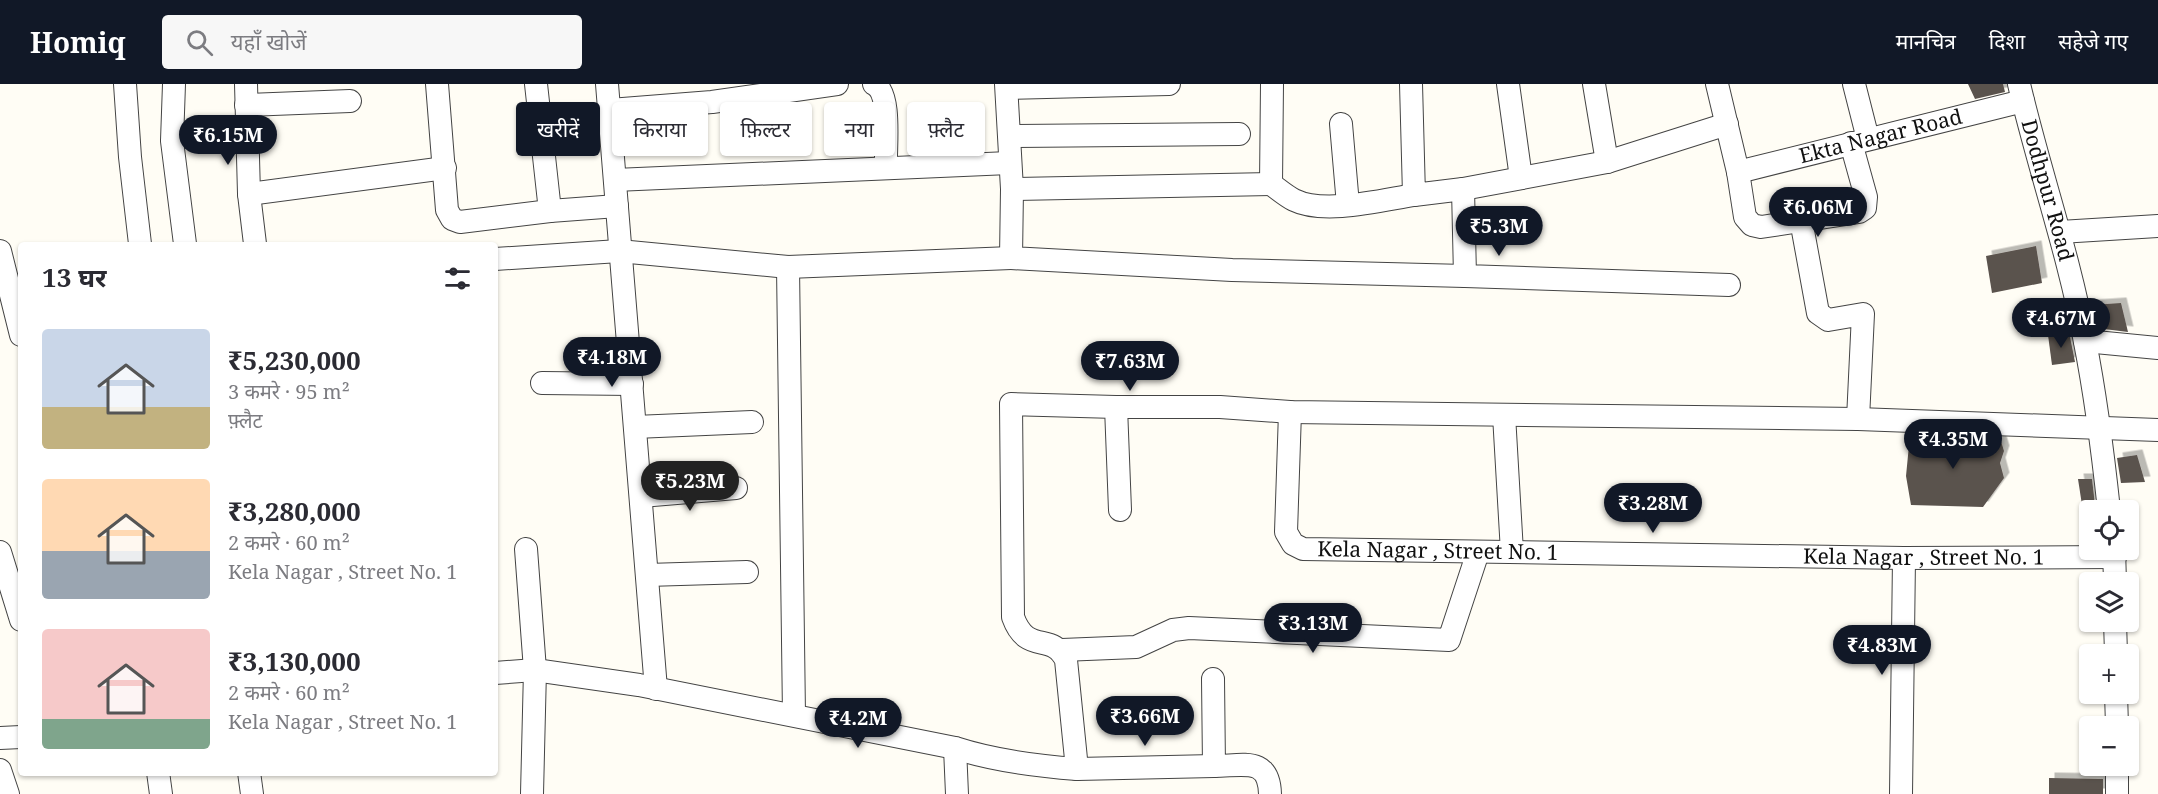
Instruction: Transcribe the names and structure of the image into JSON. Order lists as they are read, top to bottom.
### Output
{
  "streets": {
    "street": ["Ekta Nagar Road", "Dodhpur Road", "Kela Nagar , Street No. 1"]
  },
  "crossings": [
    ["Ekta Nagar Road", "Dodhpur Road"]
  ],
  "page": {
    "header": "Homiq",
    "search": "यहाँ खोजें",
    "nav": ["मानचित्र", "दिशा", "सहेजे गए"],
    "chip": [
      "खरीदें",
      "किराया",
      "फ़िल्टर",
      "नया",
      "फ़्लैट"
    ],
    "price": [
      "₹6.15M",
      "₹6.06M",
      "₹5.3M",
      "₹4.67M",
      "₹4.18M",
      "₹7.63M",
      "₹4.35M",
      "₹5.23M",
      "₹3.28M",
      "₹3.13M",
      "₹4.83M",
      "₹3.66M",
      "₹4.2M"
    ],
    "heading": "13 घर",
    "list": [
      {
        "name": "₹5,230,000",
        "note": "3 कमरे · 95 m² · फ़्लैट"
      },
      {
        "name": "₹3,280,000",
        "note": "2 कमरे · 60 m² · Kela Nagar , Street No. 1"
      },
      {
        "name": "₹3,130,000",
        "note": "2 कमरे · 60 m² · Kela Nagar , Street No. 1"
      }
    ],
    "map_buttons": ["+", "−"]
  }
}
